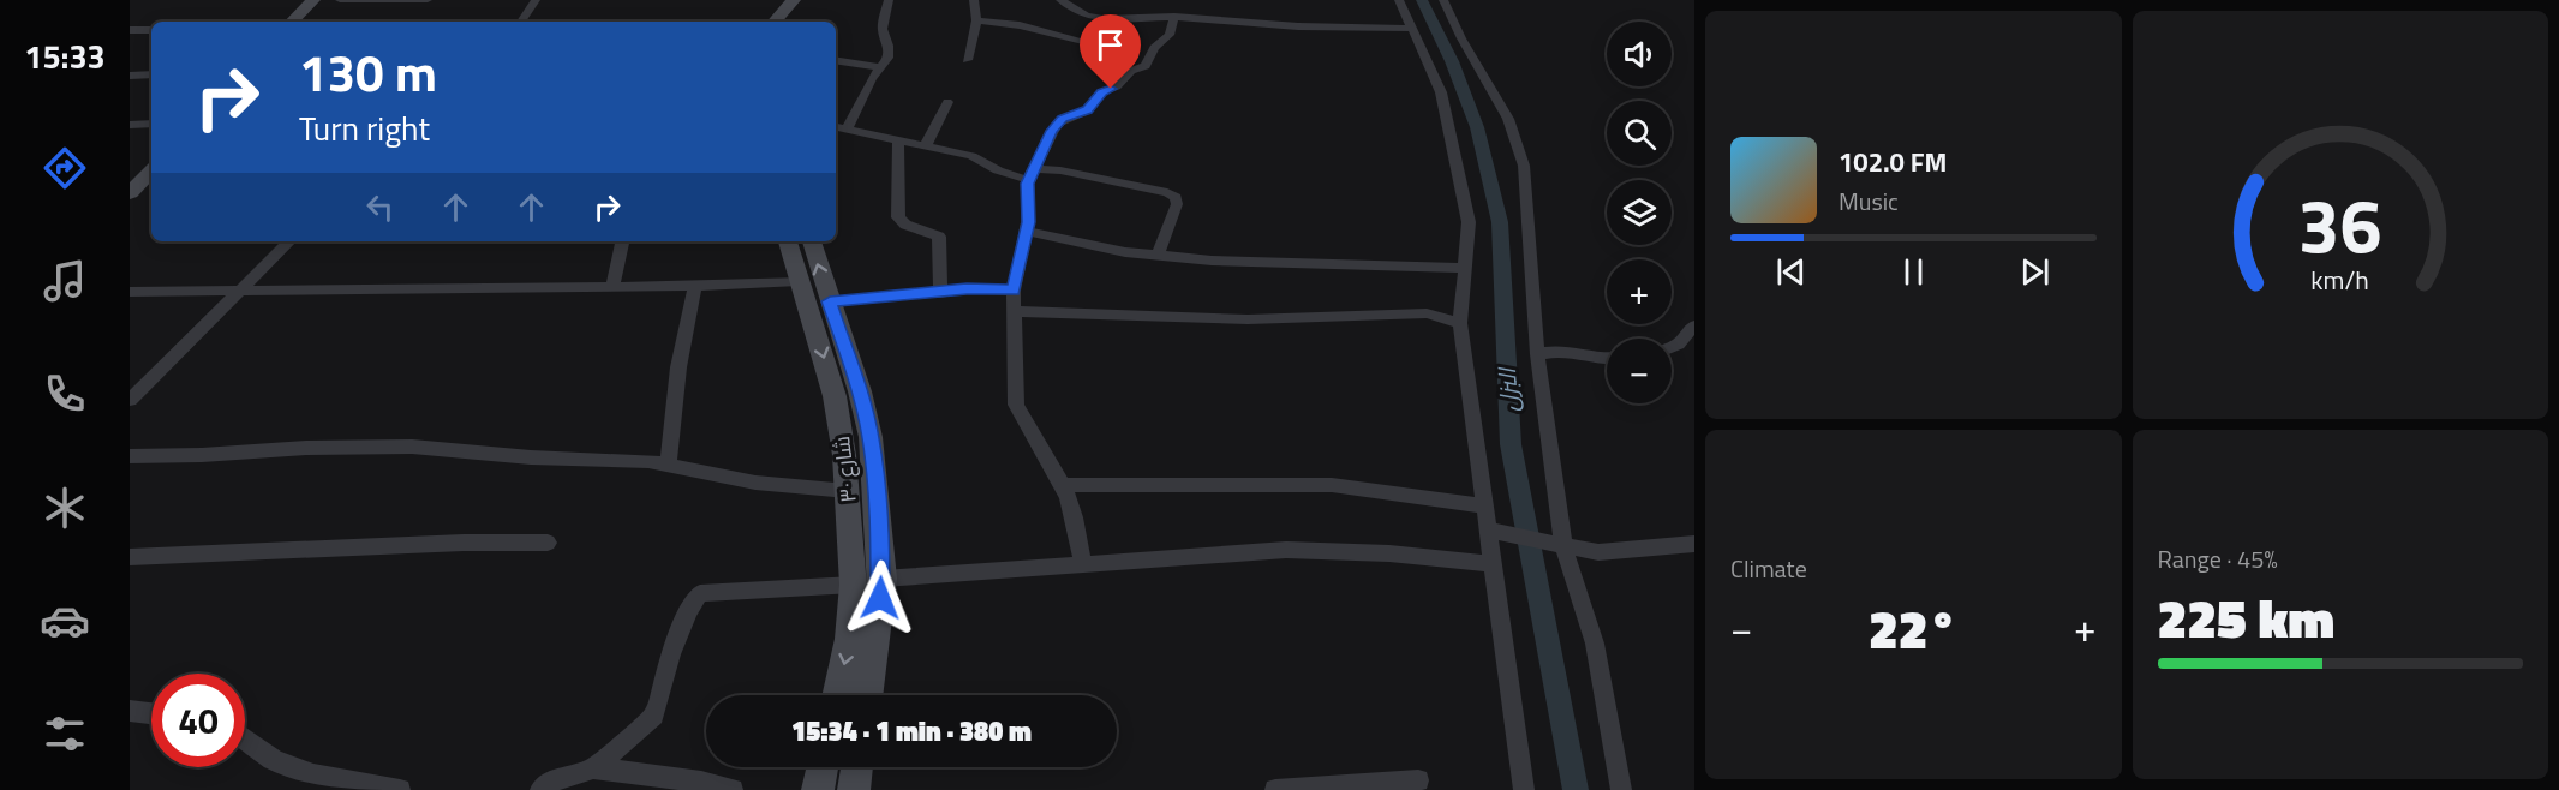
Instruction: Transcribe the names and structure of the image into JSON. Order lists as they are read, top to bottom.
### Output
{
  "streets": {
    "street": ["شارع ٣٠"]
  },
  "water": ["البزل"],
  "page": {
    "tabs": "15:33",
    "map_buttons": ["+", "−"],
    "turn": ["130 m", "Turn right"],
    "song": ["102.0 FM", "Music"],
    "tile": [
      "Climate",
      ["Range · 45%", "225 km"]
    ],
    "heat": ["−", "22°", "+"],
    "limit": "40",
    "trip": "15:34 · 1 min · 380 m",
    "gauge": ["36", "km/h"]
  }
}
